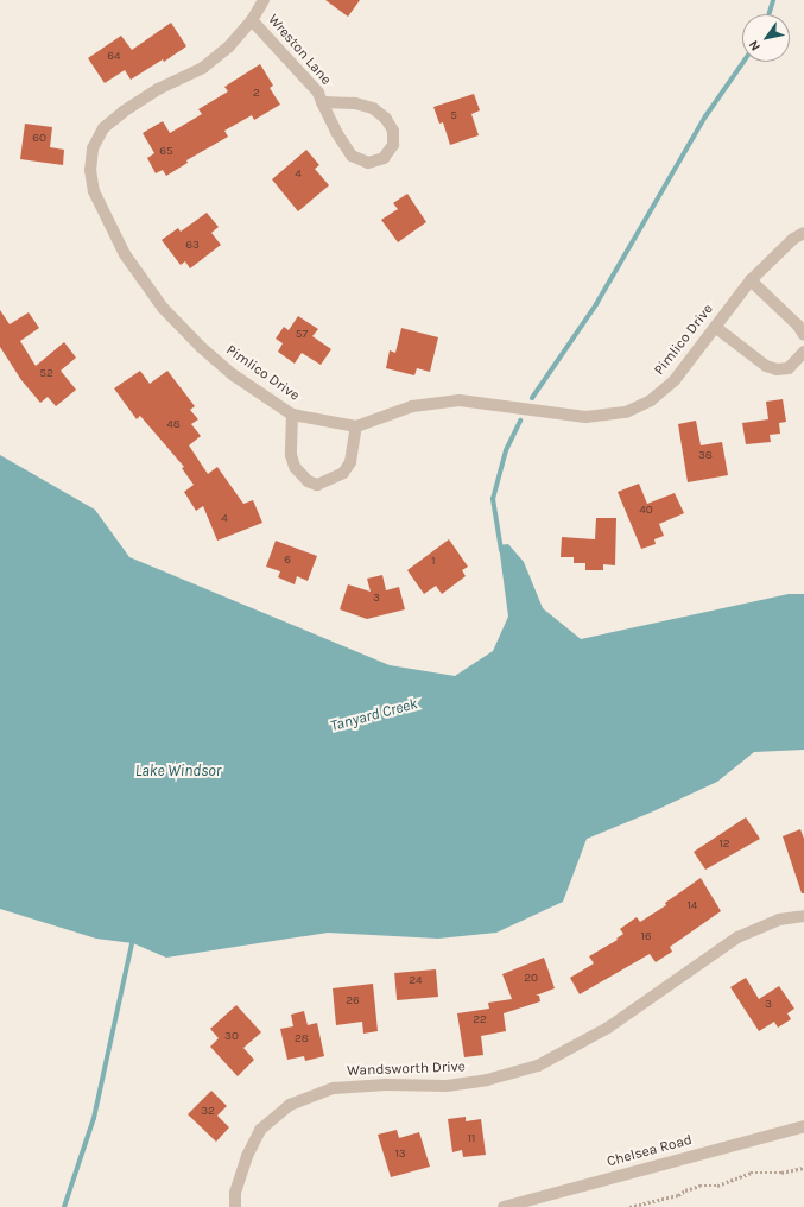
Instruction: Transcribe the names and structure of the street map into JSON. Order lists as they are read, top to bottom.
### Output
{
  "streets": {
    "street": [
      "Wreston Lane",
      "Pimlico Drive",
      "Wandsworth Drive",
      "Chelsea Road"
    ]
  },
  "crossings": [
    ["Wreston Lane", "Pimlico Drive"]
  ],
  "water": ["Tanyard Creek", "Lake Windsor"],
  "house_numbers": [
    "64",
    "2",
    "5",
    "60",
    "65",
    "4",
    "63",
    "57",
    "52",
    "48",
    "38",
    "40",
    "4",
    "6",
    "1",
    "3",
    "12",
    "14",
    "16",
    "20",
    "24",
    "26",
    "3",
    "22",
    "30",
    "28",
    "32",
    "11",
    "13"
  ],
  "north": "bottom left"
}
